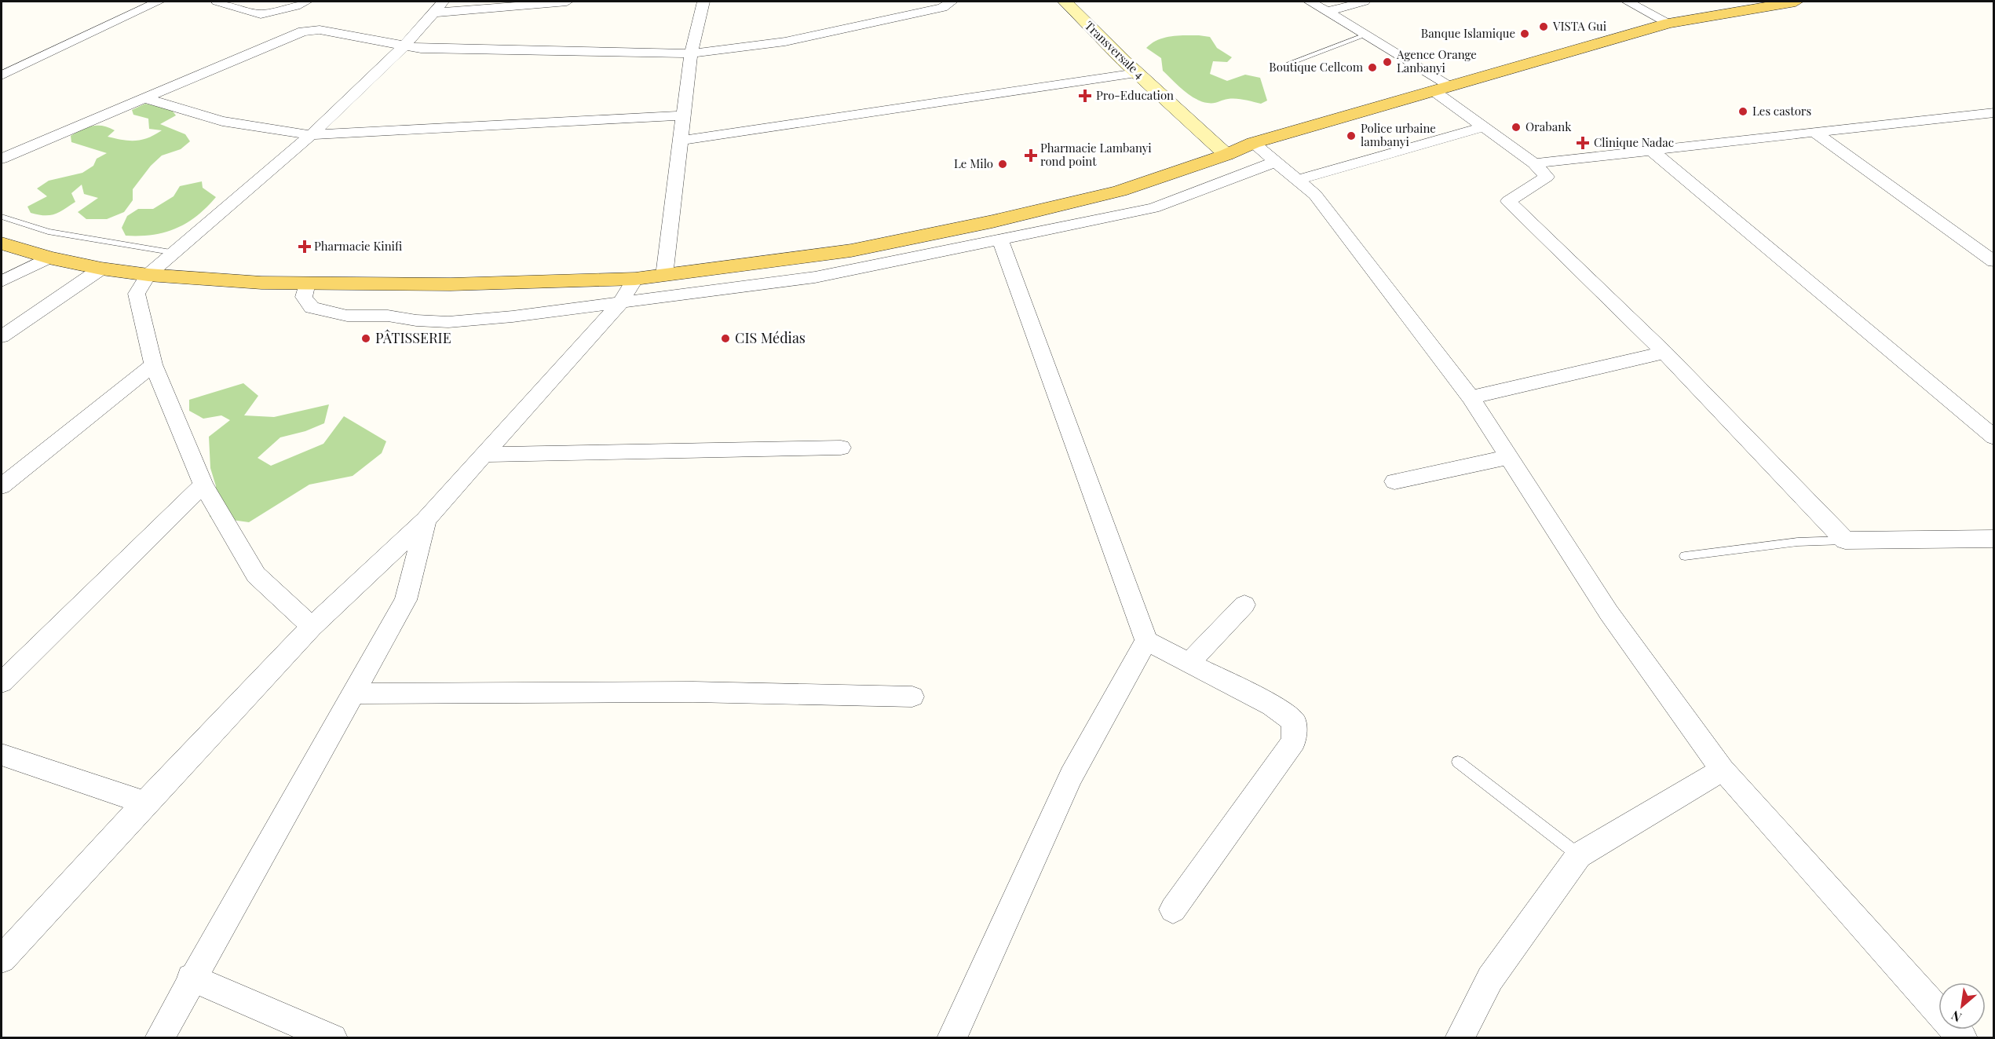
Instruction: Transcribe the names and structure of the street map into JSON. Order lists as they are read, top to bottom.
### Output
{
  "streets": {
    "main road": ["Transversale 4"]
  },
  "places": {
    "other": [
      "VISTA Gui",
      "Banque Islamique",
      "Agence Orange Lanbanyi",
      "Boutique Cellcom",
      "Les castors",
      "Orabank",
      "Police urbaine lambanyi",
      "Le Milo",
      "PÂTISSERIE",
      "CIS Médias"
    ],
    "health": [
      "Pro-Education",
      "Clinique Nadac",
      "Pharmacie Lambanyi rond point",
      "Pharmacie Kinifi"
    ]
  },
  "north": "bottom left"
}
